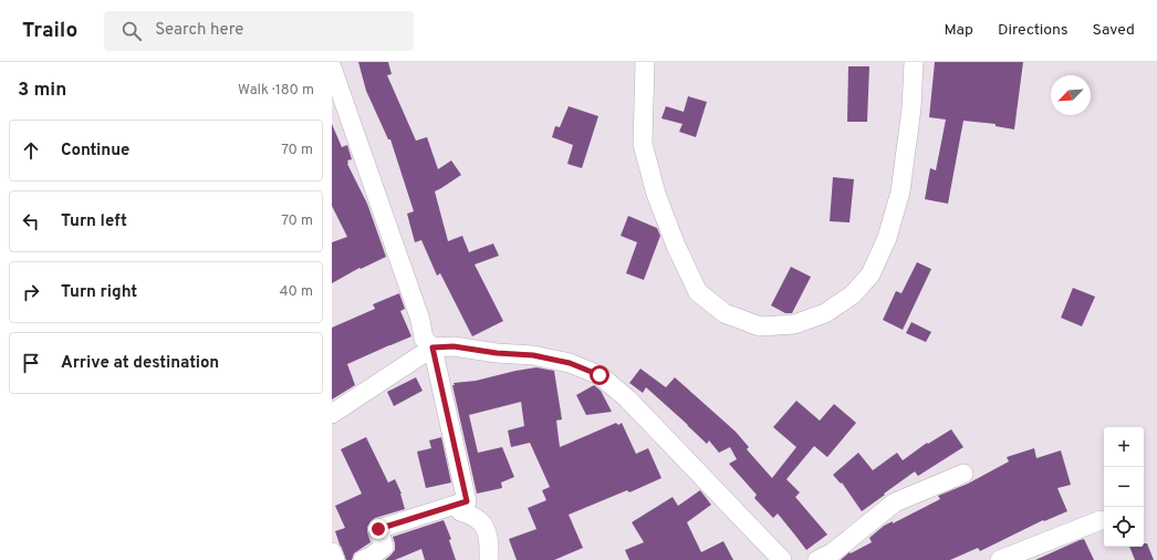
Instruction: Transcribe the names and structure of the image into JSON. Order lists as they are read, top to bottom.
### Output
{
  "north": "bottom left",
  "page": {
    "header": "Trailo",
    "search": "Search here",
    "nav": ["Map", "Directions", "Saved"],
    "heading": ["3 min", "Walk · 180 m"],
    "list": [
      ["Continue", "70 m"],
      ["Turn left", "70 m"],
      ["Turn right", "40 m"],
      "Arrive at destination"
    ],
    "map_buttons": ["+", "−"]
  }
}
